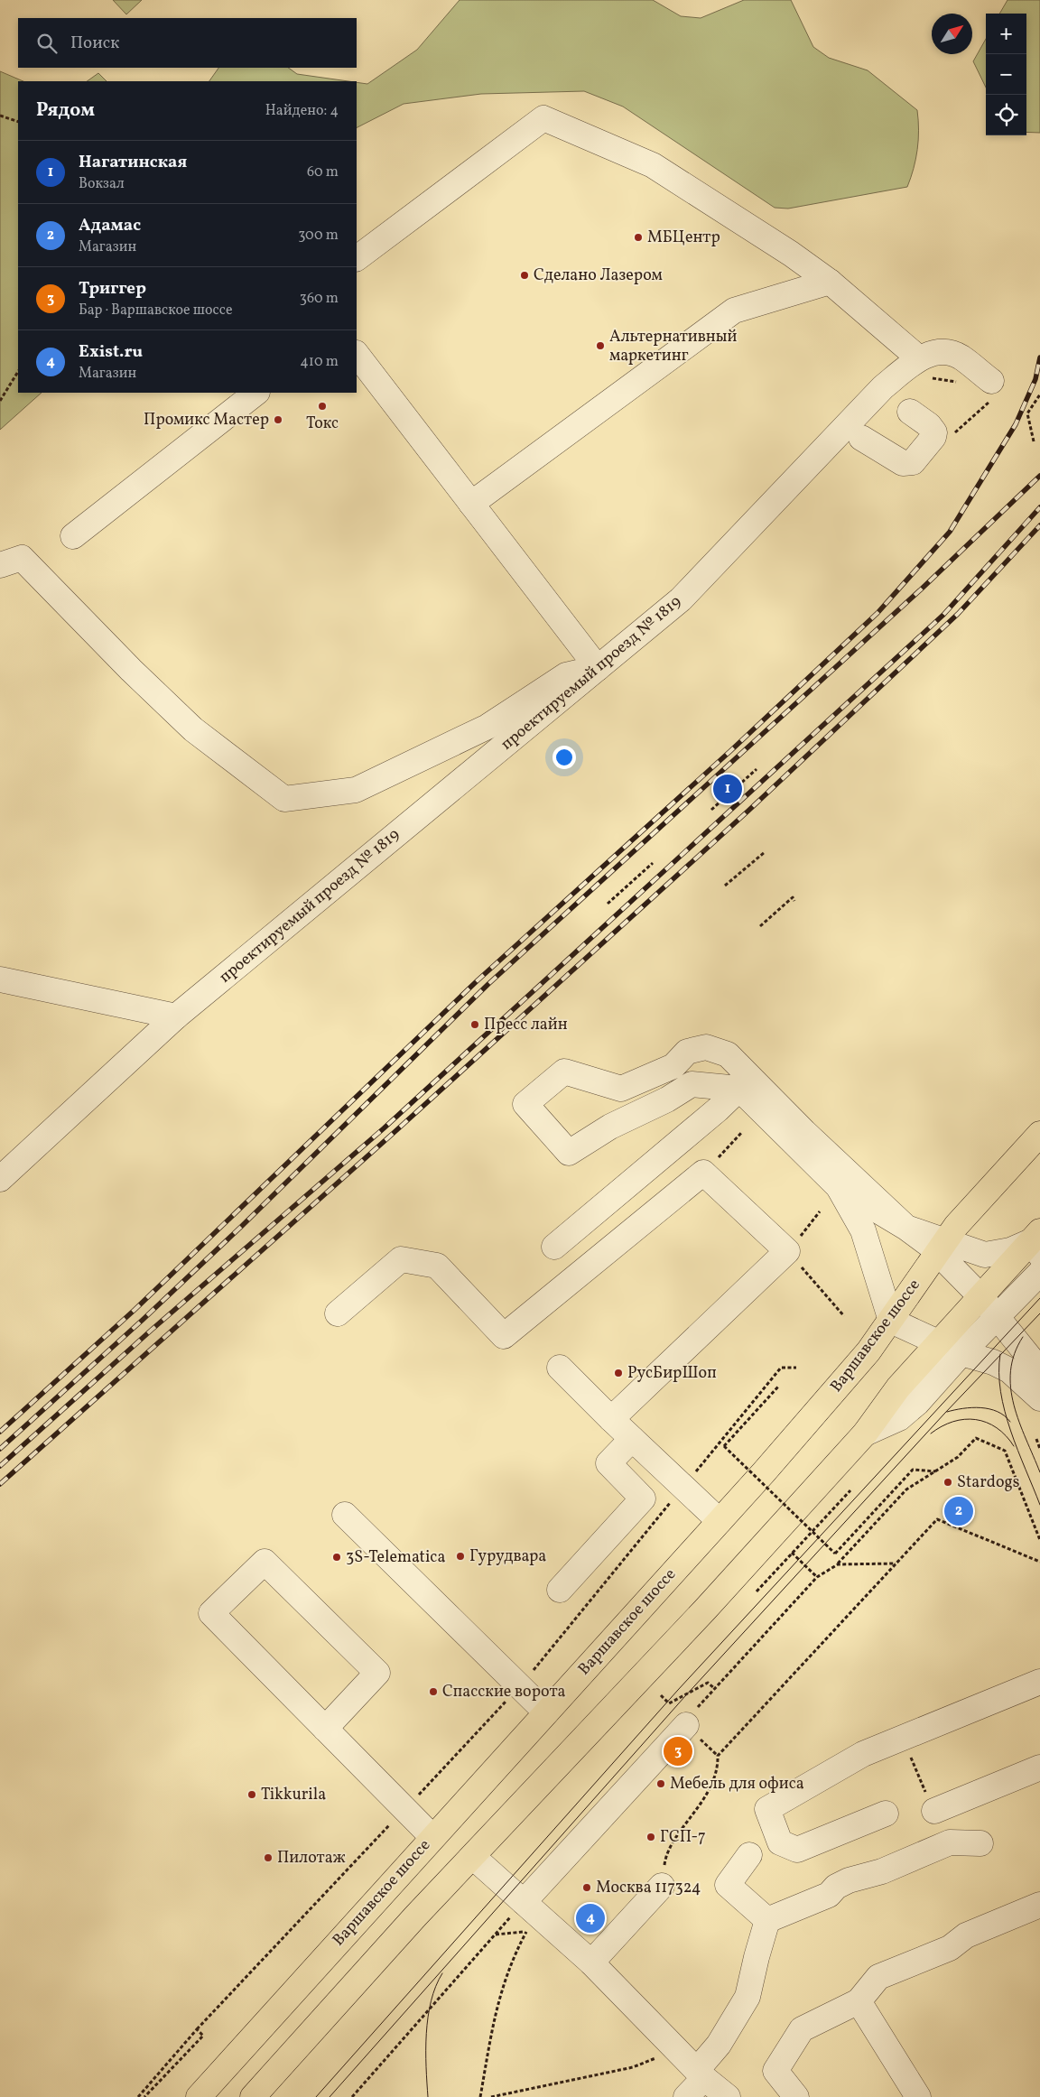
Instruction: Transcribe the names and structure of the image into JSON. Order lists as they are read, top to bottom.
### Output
{
  "streets": {
    "main road": ["Варшавское шоссе"],
    "street": ["проектируемый проезд № 1819"]
  },
  "places": [
    "МБЦентр",
    "Сделано Лазером",
    "Альтернативный маркетинг",
    "Токс",
    "Промикс Мастер",
    "Пресс лайн",
    "РусБирШоп",
    "Stardogs",
    "Гурудвара",
    "3S-Telematica",
    "Спасские ворота",
    "Мебель для офиса",
    "Tikkurila",
    "ГСП-7",
    "Пилотаж",
    "Москва 117324"
  ],
  "north": "top right",
  "page": {
    "map_buttons": ["+", "−"],
    "search": "Поиск",
    "heading": ["Рядом", "Найдено: 4"],
    "list": [
      {
        "mark": "1",
        "name": "Нагатинская",
        "note": "Вокзал",
        "value": "60 m"
      },
      {
        "mark": "2",
        "name": "Адамас",
        "note": "Магазин",
        "value": "300 m"
      },
      {
        "mark": "3",
        "name": "Триггер",
        "note": "Бар · Варшавское шоссе",
        "value": "360 m"
      },
      {
        "mark": "4",
        "name": "Exist.ru",
        "note": "Магазин",
        "value": "410 m"
      }
    ],
    "pins": [
      "1",
      "2",
      "3",
      "4"
    ]
  }
}
